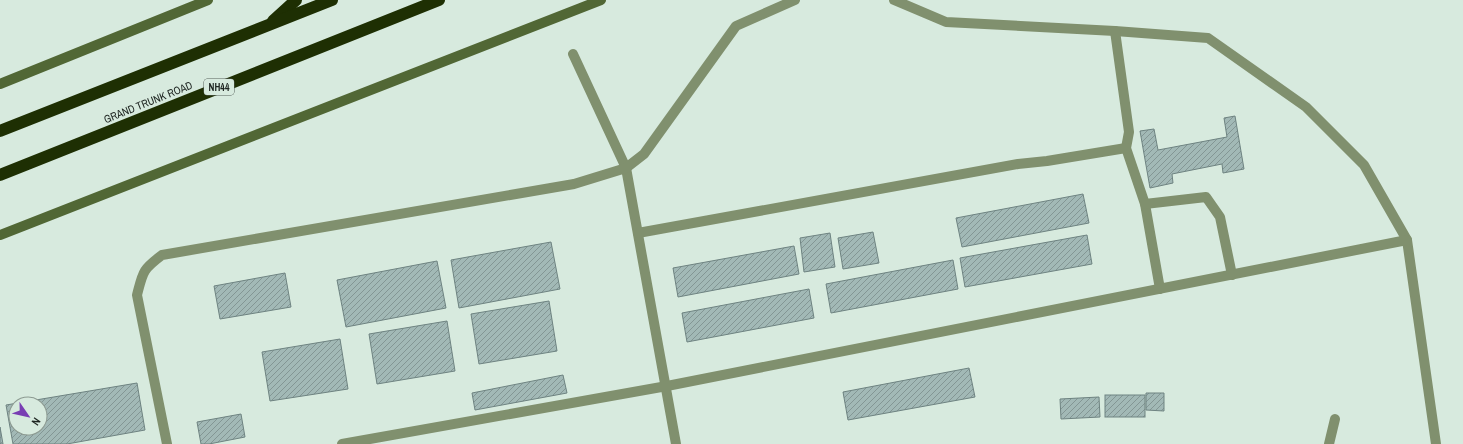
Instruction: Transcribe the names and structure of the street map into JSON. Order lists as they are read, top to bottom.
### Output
{
  "streets": {
    "highway": ["NH44", "GRAND TRUNK ROAD"]
  },
  "north": "bottom right"
}
